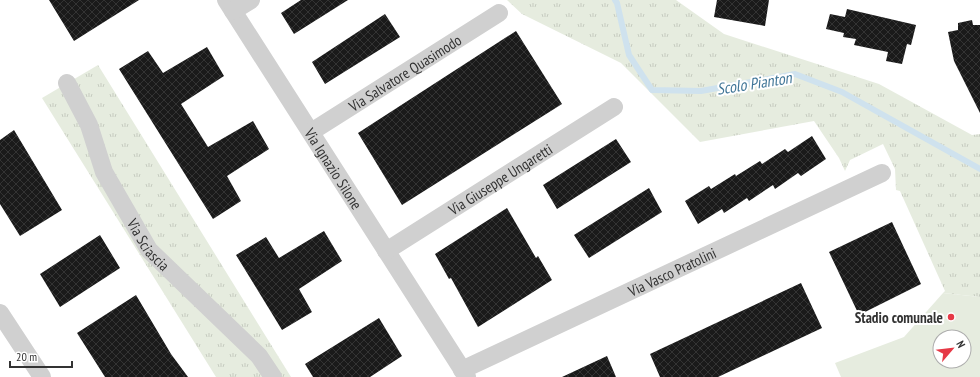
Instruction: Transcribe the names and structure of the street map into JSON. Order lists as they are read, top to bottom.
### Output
{
  "streets": {
    "street": [
      "Via Salvatore Quasimodo",
      "Via Ignazio Silone",
      "Via Giuseppe Ungaretti",
      "Via Sciascia",
      "Via Vasco Pratolini"
    ]
  },
  "crossings": [
    ["Via Salvatore Quasimodo", "Via Ignazio Silone"],
    ["Via Ignazio Silone", "Via Giuseppe Ungaretti"],
    ["Via Ignazio Silone", "Via Vasco Pratolini"]
  ],
  "water": ["Scolo Pianton"],
  "places": ["Stadio comunale"],
  "scale_bar": "20 m",
  "north": "top right"
}
